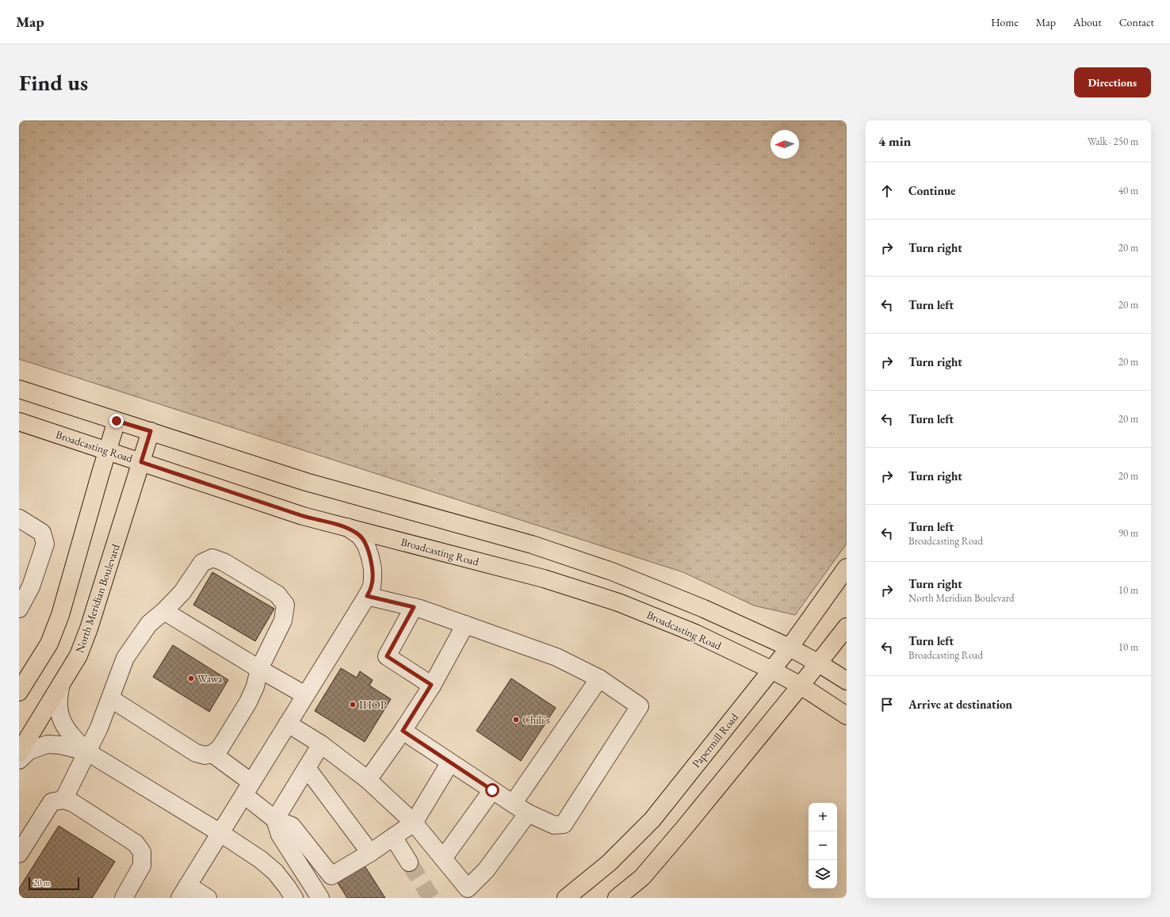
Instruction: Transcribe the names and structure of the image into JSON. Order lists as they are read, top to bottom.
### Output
{
  "streets": {
    "main road": ["Broadcasting Road", "North Meridian Boulevard", "Papermill Road"]
  },
  "crossings": [
    ["Broadcasting Road", "North Meridian Boulevard"],
    ["Broadcasting Road", "Papermill Road"]
  ],
  "places": ["Wawa", "IHOP", "Chili's"],
  "scale_bar": "20 m",
  "north": "left",
  "page": {
    "header": "Map",
    "nav": [
      "Home",
      "Map",
      "About",
      "Contact"
    ],
    "buttons": "Directions",
    "title": "Find us",
    "heading": ["4 min", "Walk · 250 m"],
    "list": [
      ["Continue", "40 m"],
      ["Turn right", "20 m"],
      ["Turn left", "20 m"],
      ["Turn right", "20 m"],
      ["Turn left", "20 m"],
      ["Turn right", "20 m"],
      ["Turn left", "Broadcasting Road", "90 m"],
      ["Turn right", "North Meridian Boulevard", "10 m"],
      ["Turn left", "Broadcasting Road", "10 m"],
      "Arrive at destination"
    ],
    "map_buttons": ["+", "−"],
    "scale": "20 m"
  }
}
